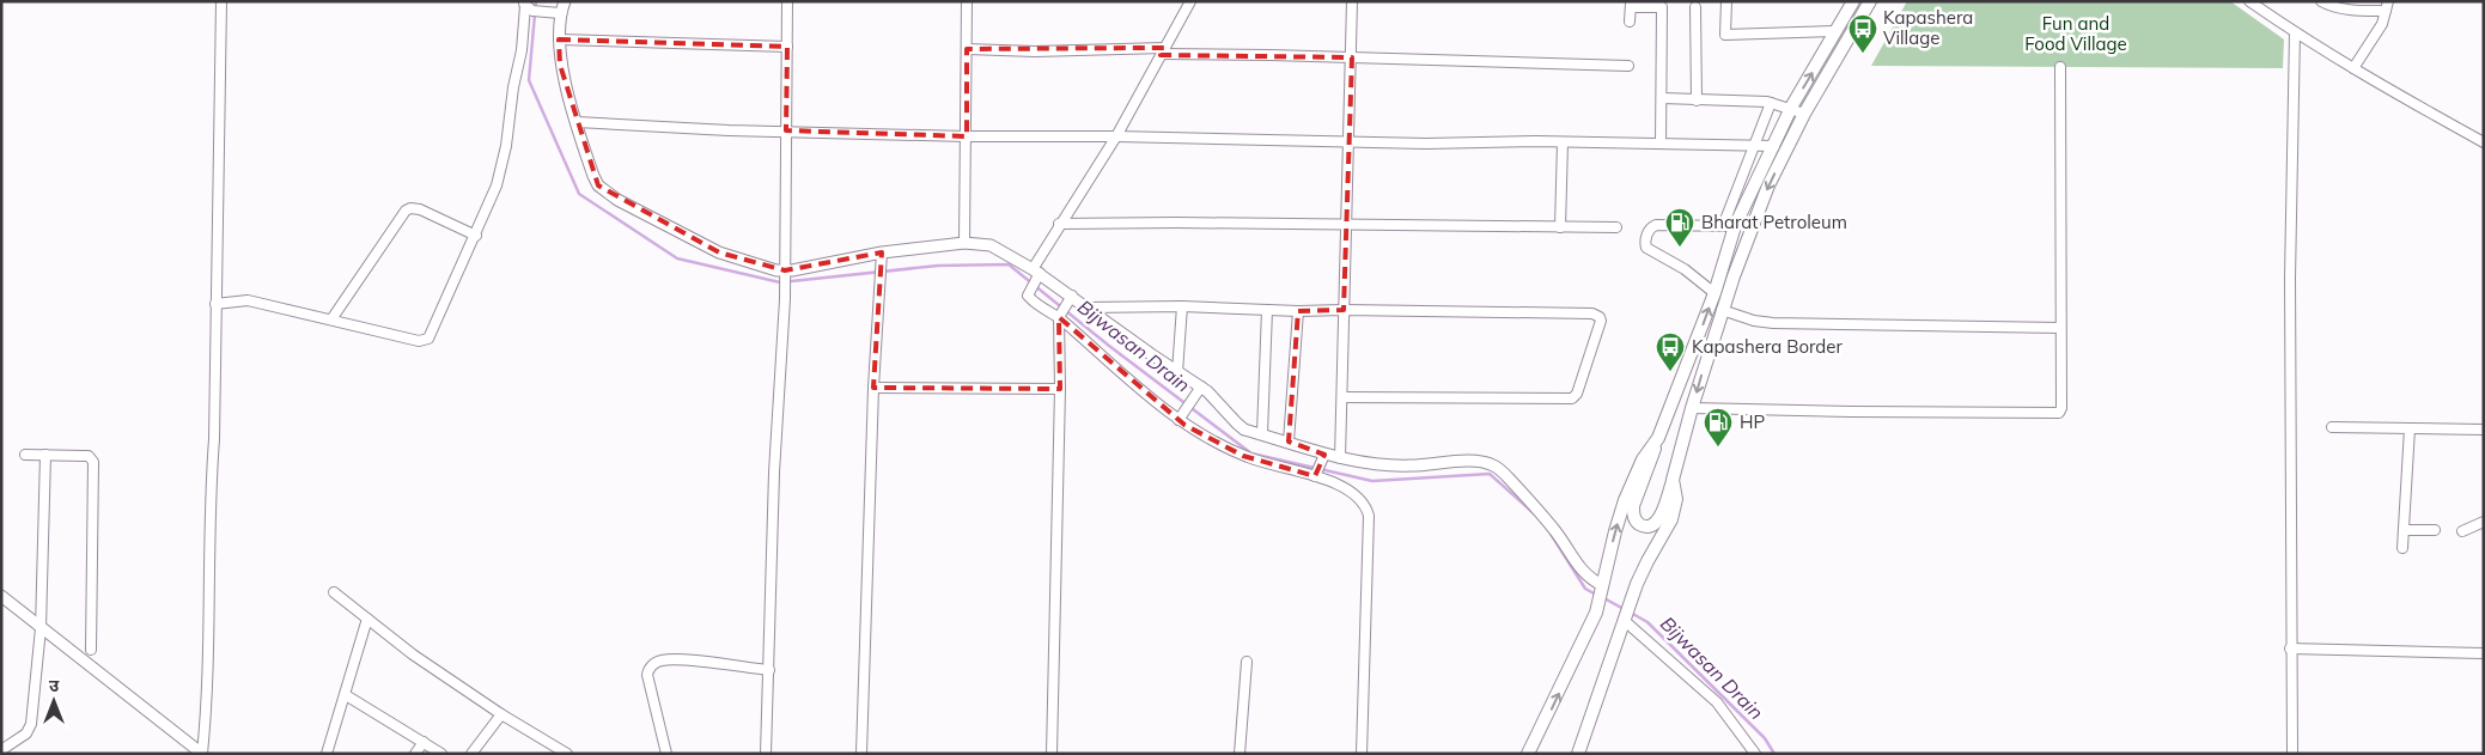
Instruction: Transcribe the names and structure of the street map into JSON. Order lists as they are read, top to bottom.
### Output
{
  "water": ["Bijwasan Drain"],
  "parks": ["Fun and Food Village"],
  "places": {
    "bus stop": ["Kapashera Village", "Kapashera Border"],
    "fuel station": ["Bharat Petroleum", "HP"]
  },
  "north": "top"
}
